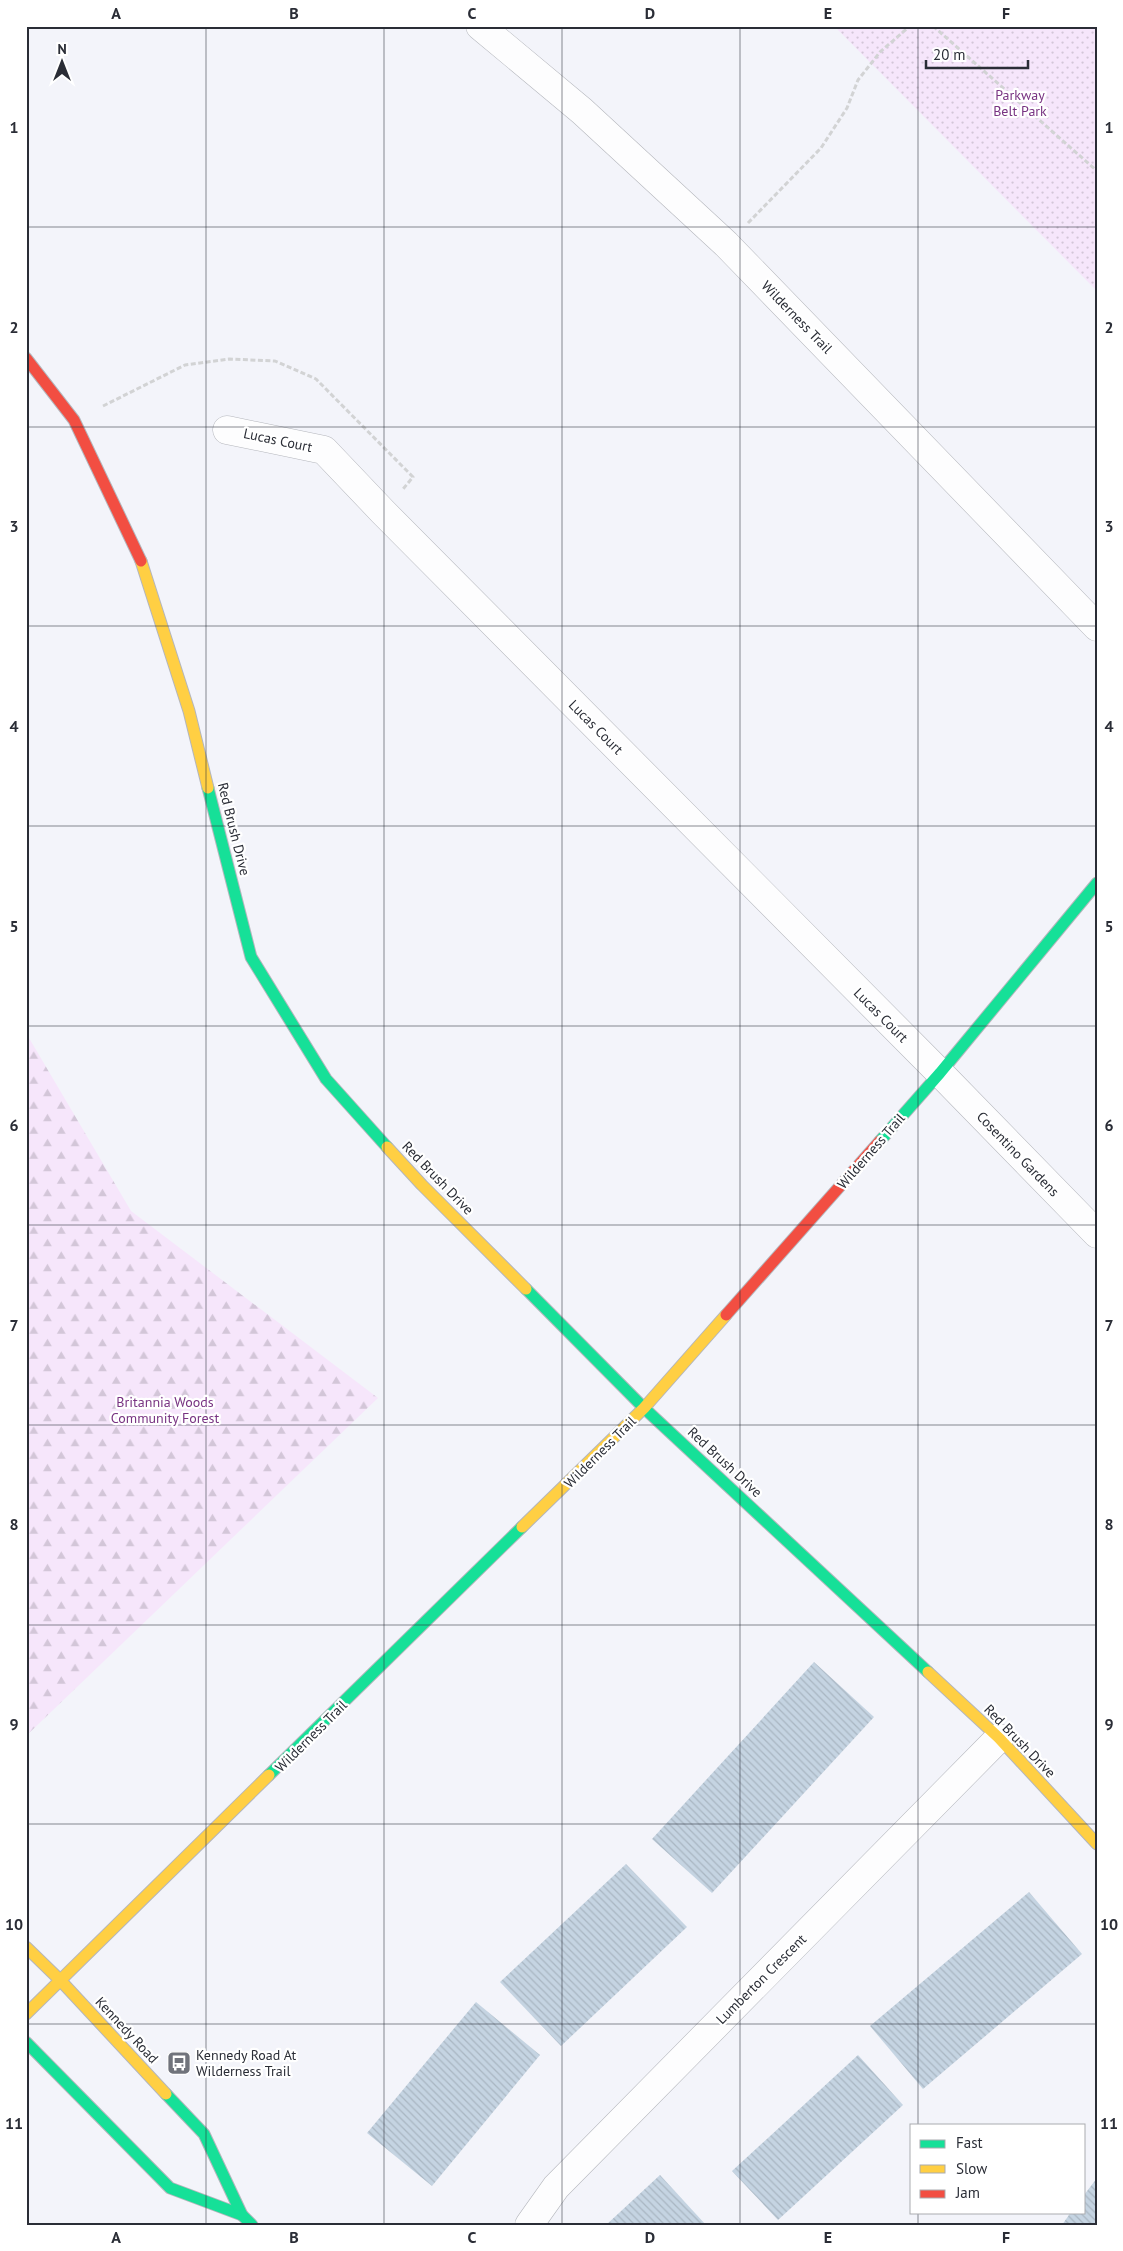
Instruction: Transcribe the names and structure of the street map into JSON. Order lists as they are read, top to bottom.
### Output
{
  "streets": {
    "street": [
      "Wilderness Trail",
      "Lucas Court",
      "Red Brush Drive",
      "Cosentino Gardens",
      "Lumberton Crescent",
      "Kennedy Road"
    ]
  },
  "crossings": [
    ["Wilderness Trail", "Lucas Court"],
    ["Wilderness Trail", "Red Brush Drive"],
    ["Wilderness Trail", "Cosentino Gardens"],
    ["Wilderness Trail", "Kennedy Road"],
    ["Lucas Court", "Cosentino Gardens"],
    ["Red Brush Drive", "Lumberton Crescent"]
  ],
  "parks": ["Parkway Belt Park", "Britannia Woods Community Forest"],
  "places": {
    "bus stop": ["Kennedy Road At Wilderness Trail"]
  },
  "legend": ["Fast", "Slow", "Jam"],
  "scale_bar": "20 m",
  "north": "top",
  "grid": {
    "columns": [
      "A",
      "B",
      "C",
      "D",
      "E",
      "F"
    ],
    "rows": [
      "1",
      "2",
      "3",
      "4",
      "5",
      "6",
      "7",
      "8",
      "9",
      "10",
      "11"
    ]
  }
}
